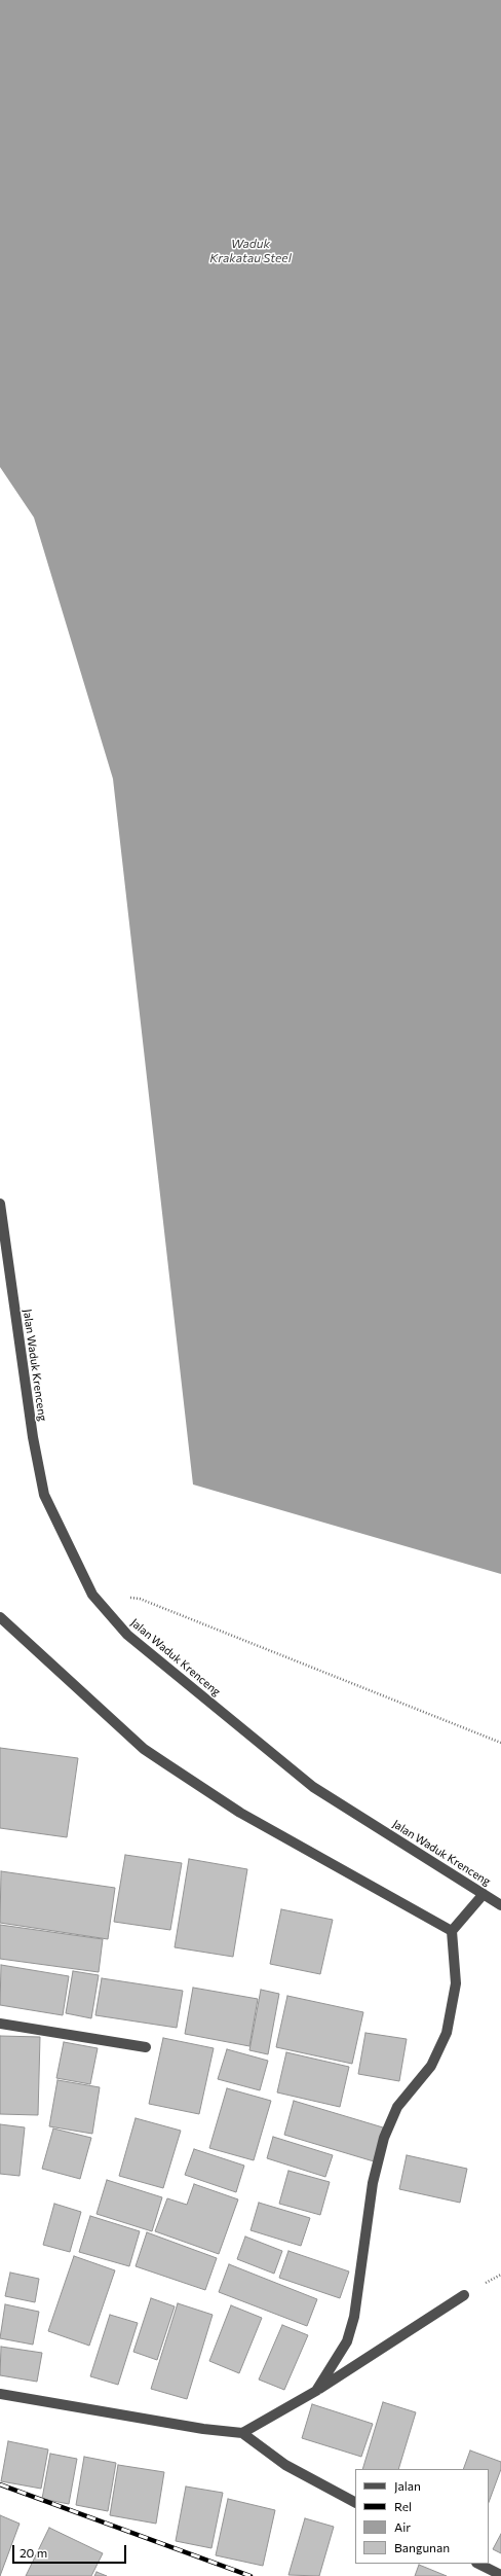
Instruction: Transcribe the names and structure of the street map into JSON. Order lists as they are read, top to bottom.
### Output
{
  "streets": {
    "street": ["Jalan Waduk Krenceng"]
  },
  "water": ["Waduk Krakatau Steel"],
  "legend": [
    "Jalan",
    "Rel",
    "Air",
    "Bangunan"
  ],
  "scale_bar": "20 m"
}
